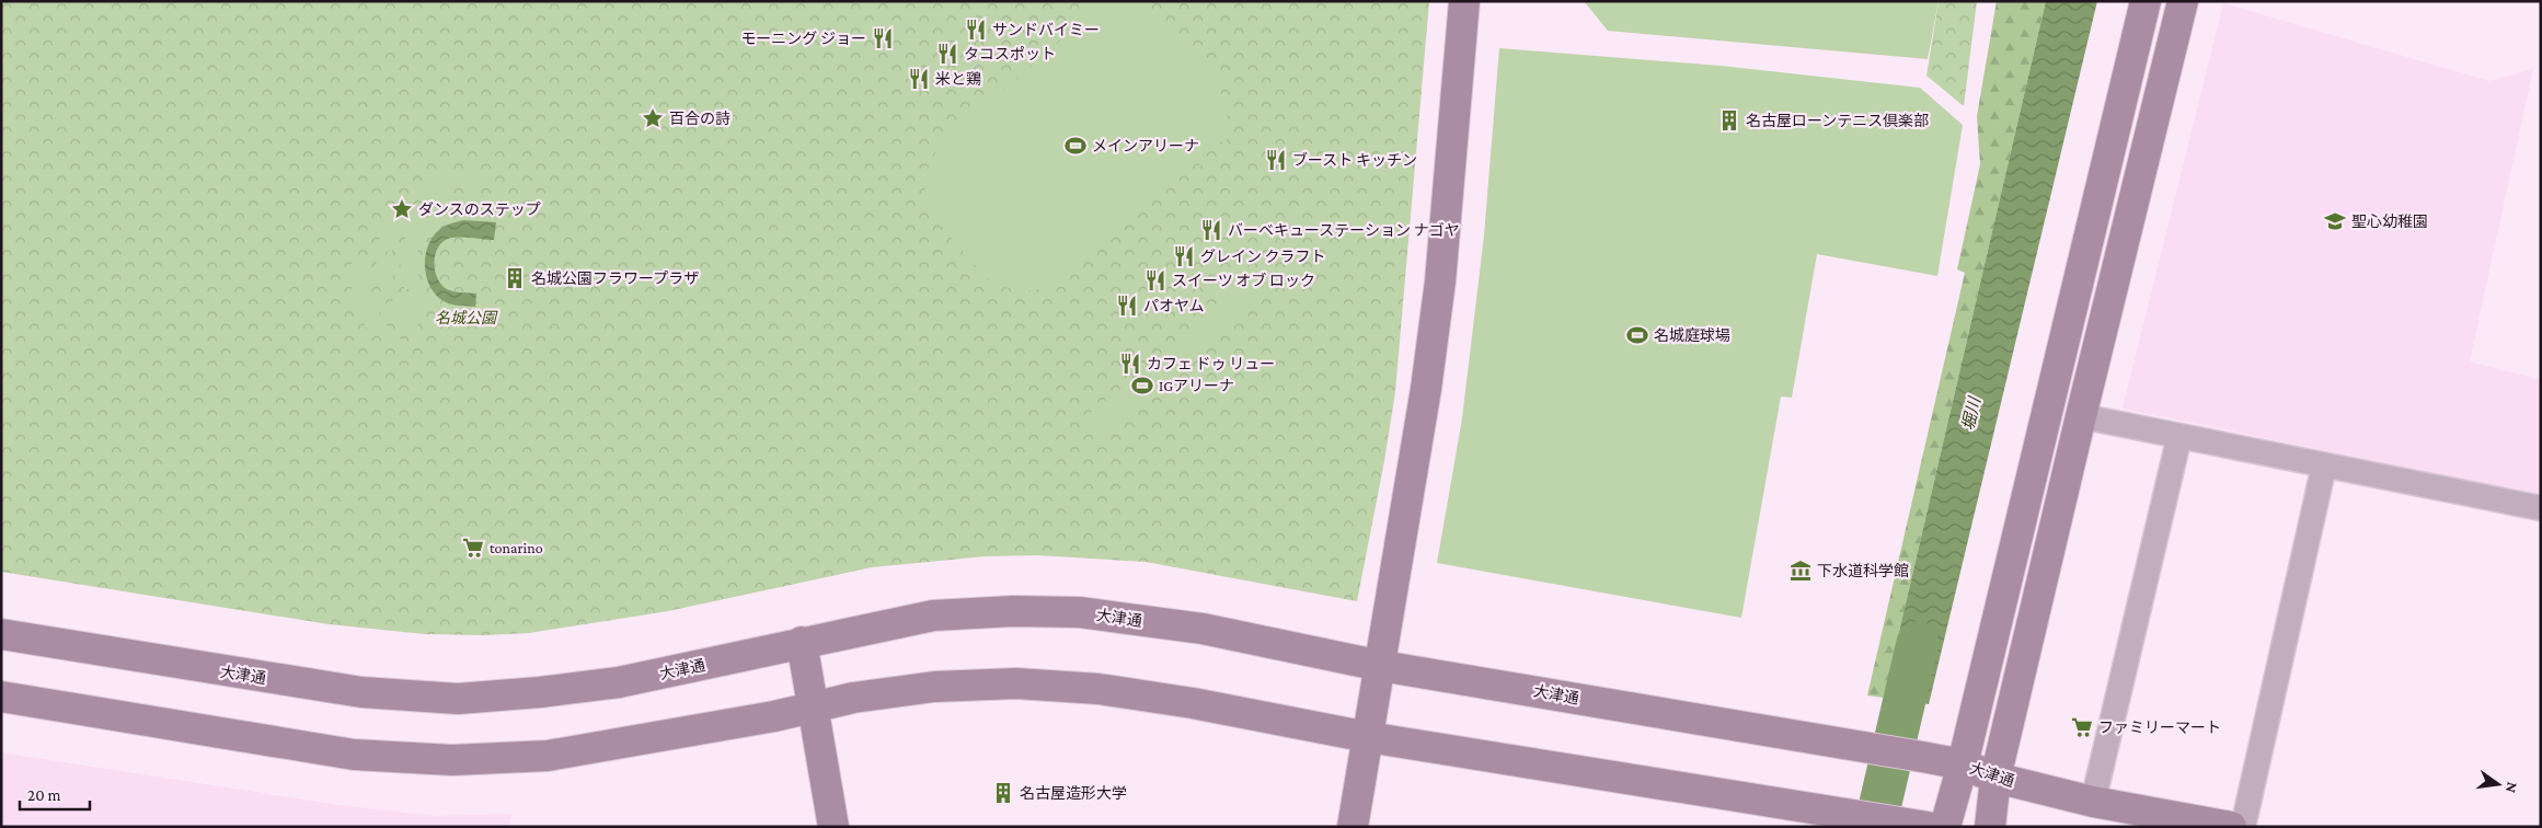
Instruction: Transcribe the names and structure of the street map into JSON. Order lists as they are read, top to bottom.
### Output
{
  "streets": {
    "street": ["大津通"]
  },
  "water": ["堀川"],
  "parks": ["名城公園"],
  "places": {
    "restaurant": [
      "サンドバイミー",
      "モーニング ジョー",
      "タコスポット",
      "米と鶏",
      "ブースト キッチン",
      "バーベキューステーション ナゴヤ",
      "グレイン クラフト",
      "スイーツ オブ ロック",
      "パオヤム",
      "カフェ ドゥ リュー"
    ],
    "place": ["百合の詩", "ダンスのステップ"],
    "building": ["名古屋ローンテニス倶楽部", "名城公園フラワープラザ", "名古屋造形大学"],
    "sports": ["メインアリーナ", "名城庭球場", "IGアリーナ"],
    "school or university": ["聖心幼稚園"],
    "supermarket": ["tonarino", "ファミリーマート"],
    "museum": ["下水道科学館"]
  },
  "scale_bar": "20 m",
  "north": "right"
}
